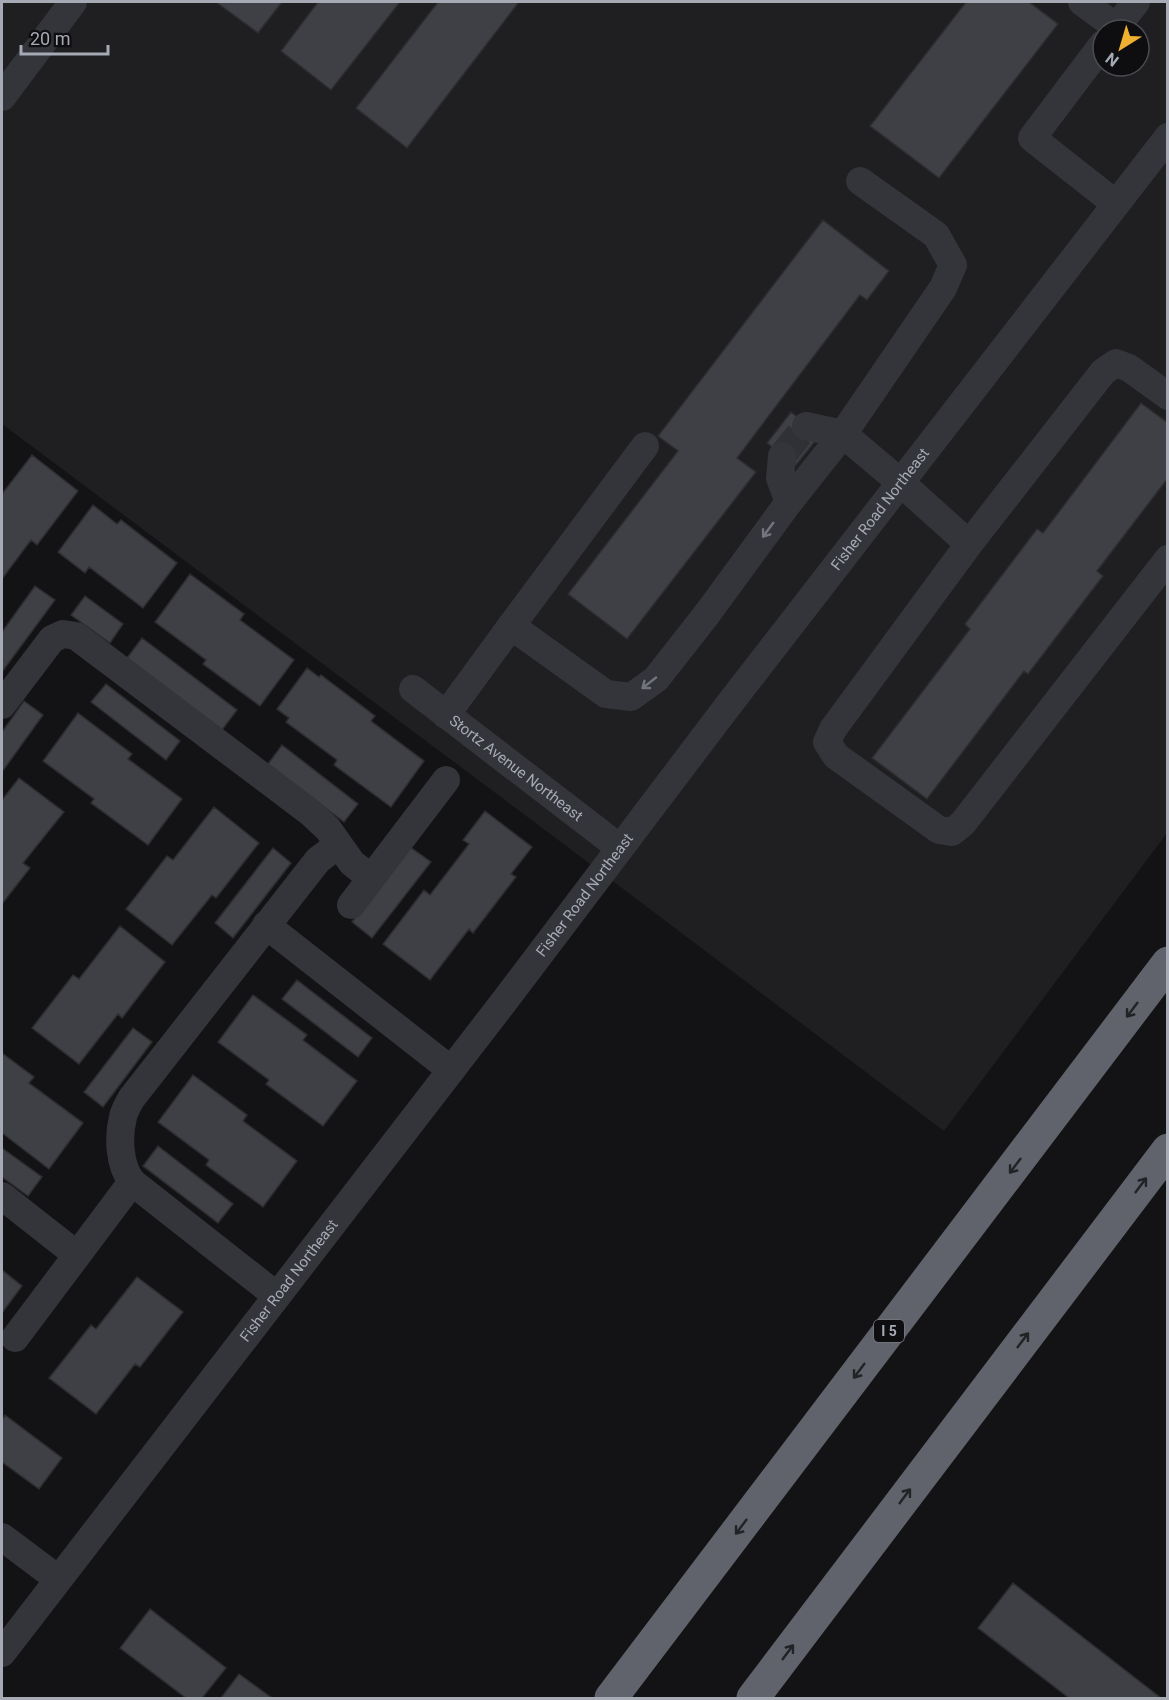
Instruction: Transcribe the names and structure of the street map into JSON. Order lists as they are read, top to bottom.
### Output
{
  "streets": {
    "highway": ["I 5"],
    "street": ["Fisher Road Northeast", "Stortz Avenue Northeast"]
  },
  "crossings": [
    ["Fisher Road Northeast", "Stortz Avenue Northeast"]
  ],
  "scale_bar": "20 m",
  "north": "bottom left"
}
